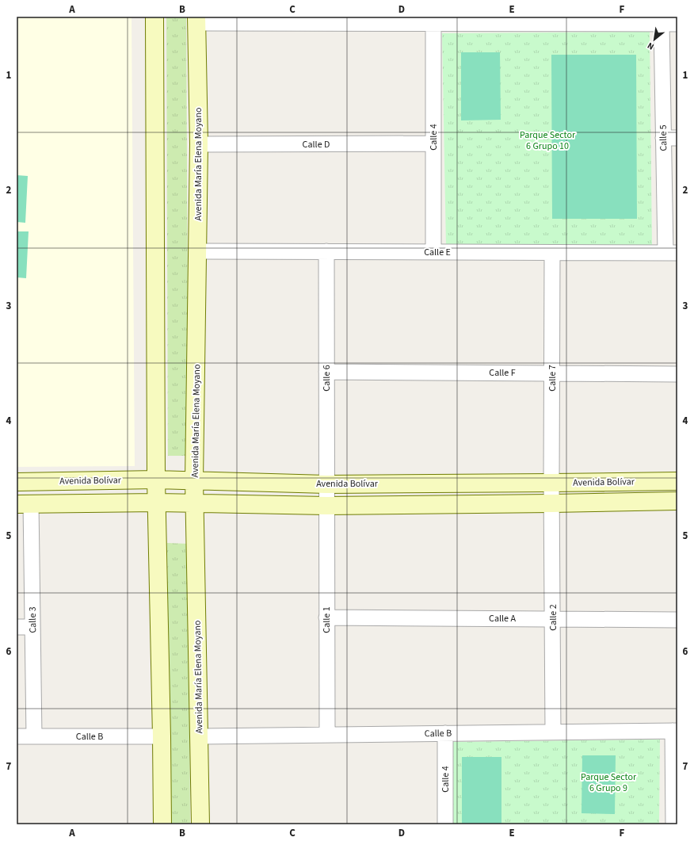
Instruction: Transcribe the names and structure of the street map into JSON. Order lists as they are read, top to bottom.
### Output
{
  "streets": {
    "street": [
      "Calle 4",
      "Calle 5",
      "Calle D",
      "Avenida María Elena Moyano",
      "Calle E",
      "Calle F",
      "Calle 6",
      "Calle 7",
      "Avenida Bolívar",
      "Calle 2",
      "Calle A",
      "Calle 3",
      "Calle 1",
      "Calle B"
    ]
  },
  "crossings": [
    ["Calle 4", "Calle D"],
    ["Calle 4", "Calle E"],
    ["Calle 4", "Calle B"],
    ["Calle 5", "Calle E"],
    ["Calle D", "Avenida María Elena Moyano"],
    ["Avenida María Elena Moyano", "Calle E"],
    ["Avenida María Elena Moyano", "Avenida Bolívar"],
    ["Avenida María Elena Moyano", "Calle B"],
    ["Calle E", "Calle 6"],
    ["Calle E", "Calle 7"],
    ["Calle F", "Calle 6"],
    ["Calle F", "Calle 7"],
    ["Calle 6", "Avenida Bolívar"],
    ["Calle 6", "Calle 1"],
    ["Calle 7", "Avenida Bolívar"],
    ["Calle 7", "Calle 2"],
    ["Calle 2", "Calle A"],
    ["Calle 2", "Calle B"],
    ["Calle A", "Calle 1"],
    ["Calle 3", "Calle B"],
    ["Calle 1", "Calle B"]
  ],
  "parks": ["Parque Sector 6 Grupo 10", "Parque Sector 6 Grupo 9"],
  "north": "bottom left",
  "grid": {
    "columns": [
      "A",
      "B",
      "C",
      "D",
      "E",
      "F"
    ],
    "rows": [
      "1",
      "2",
      "3",
      "4",
      "5",
      "6",
      "7"
    ]
  }
}
